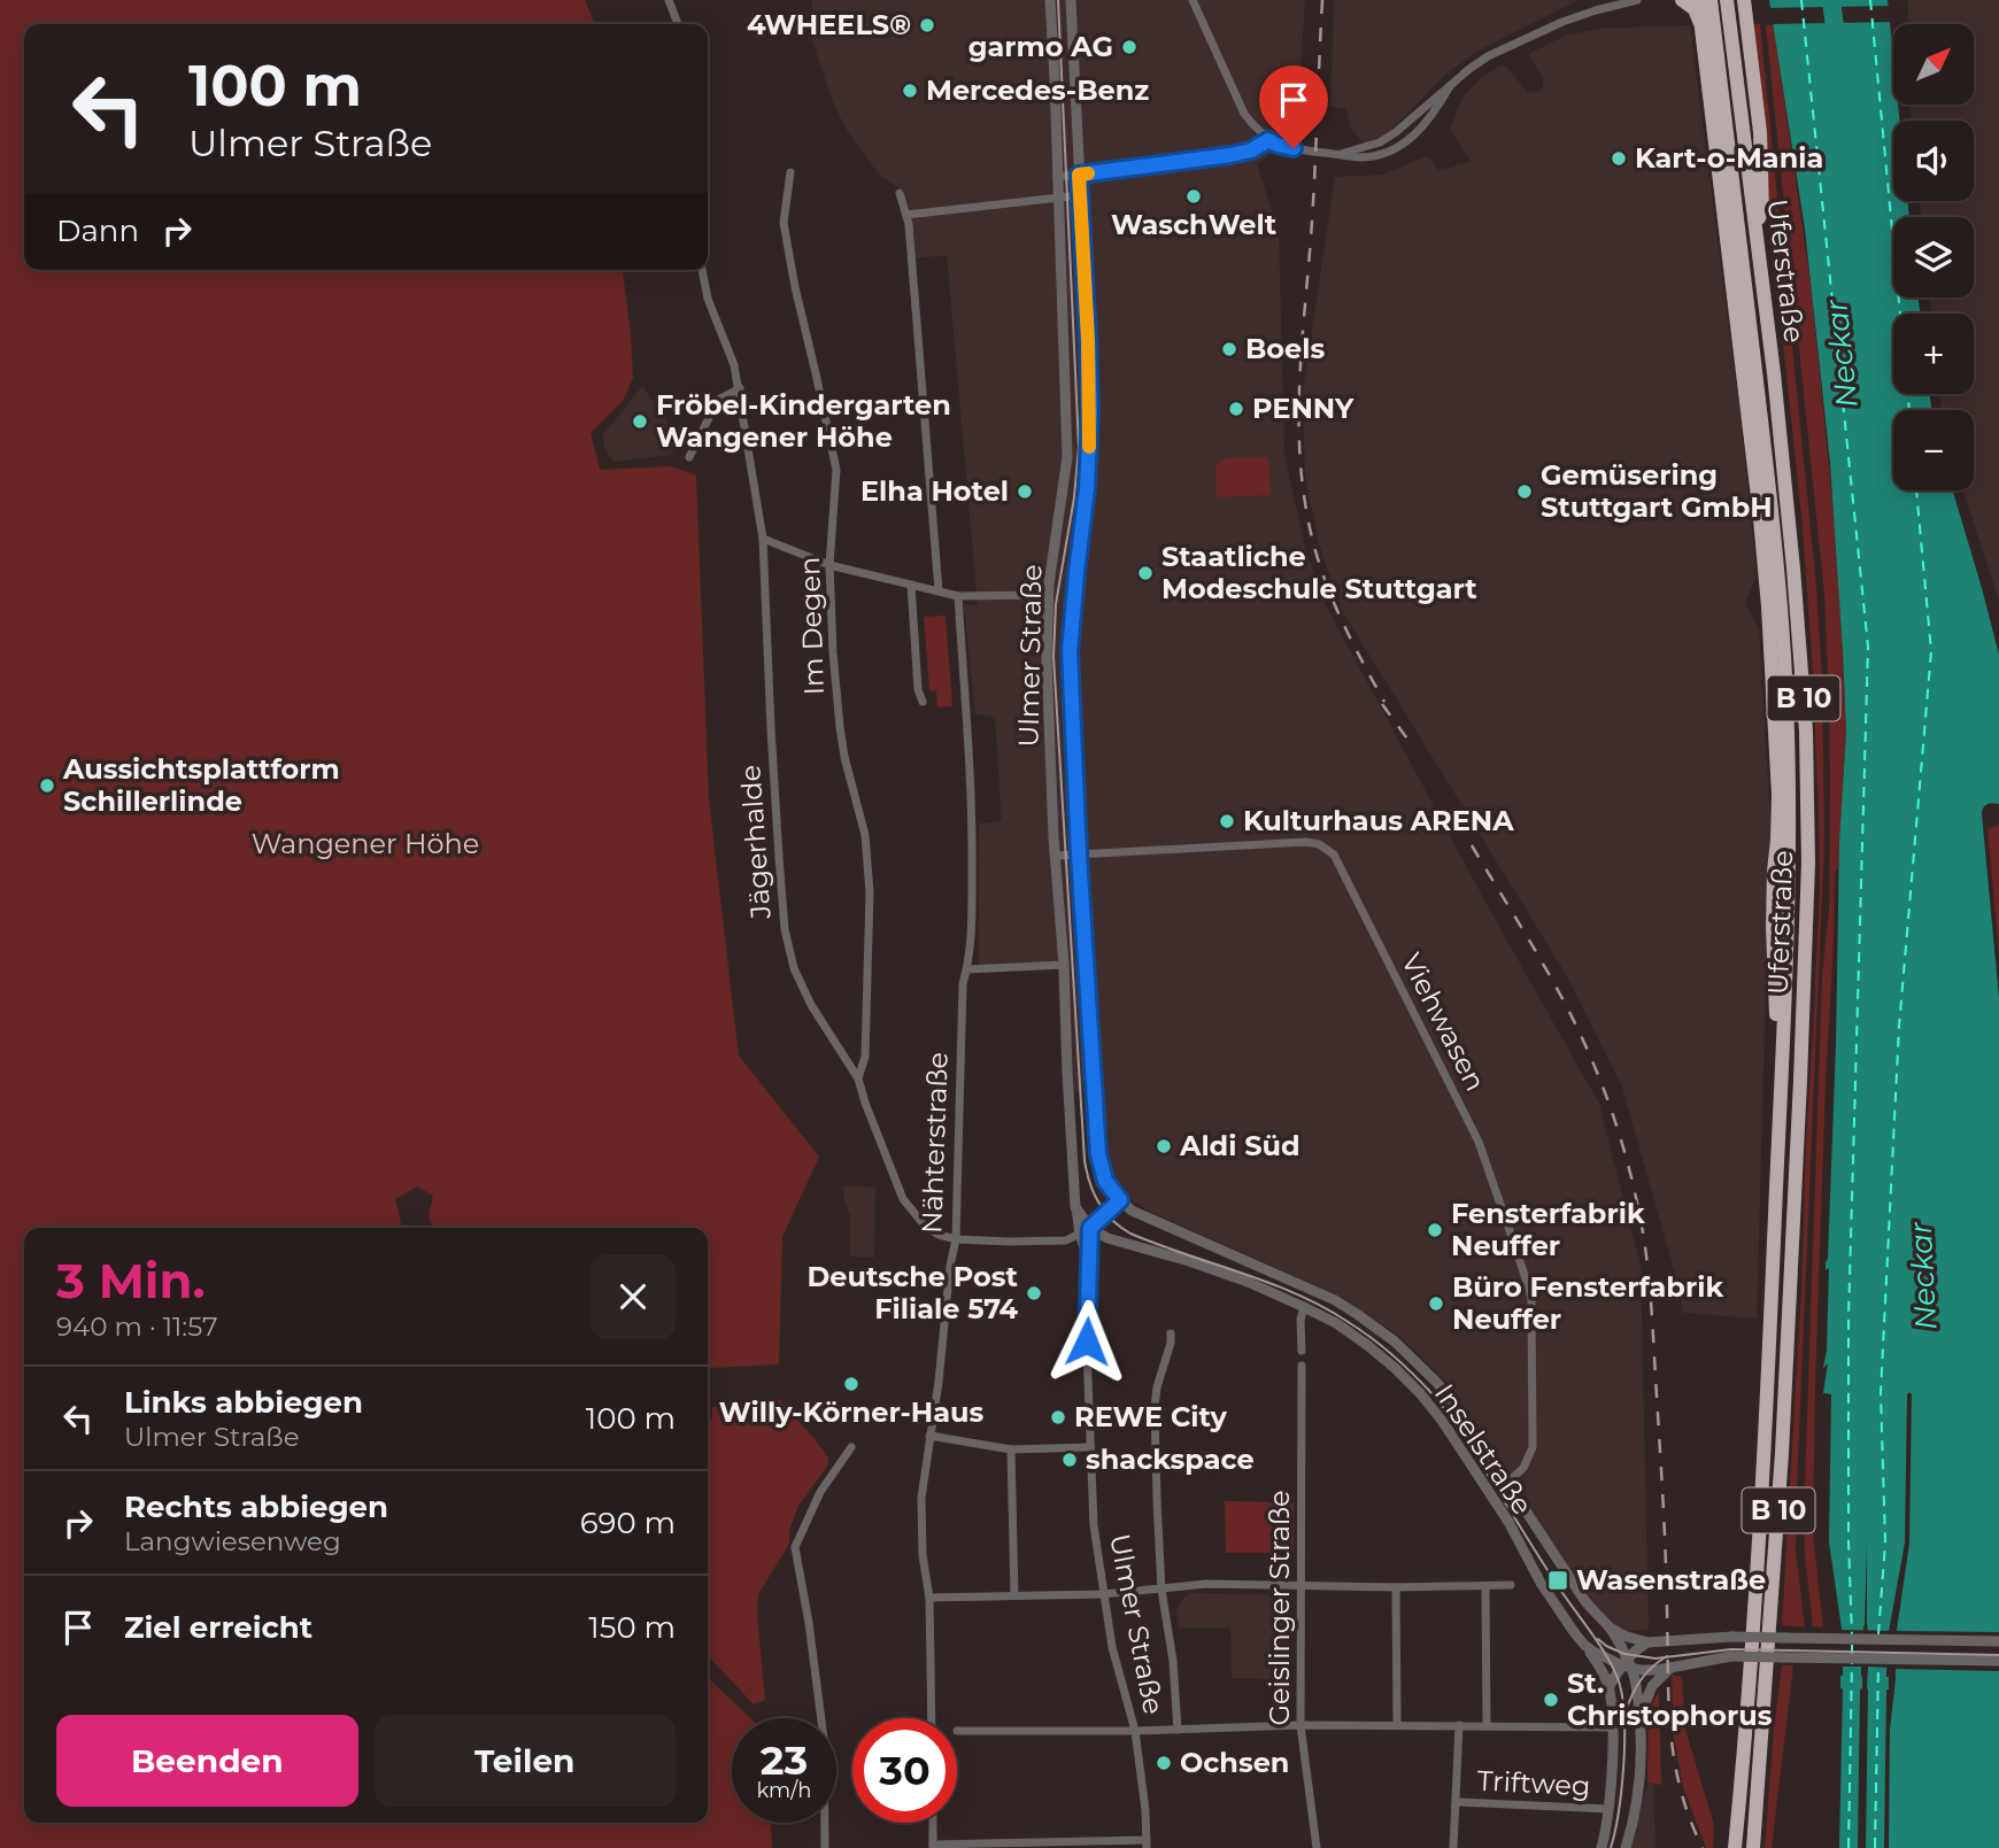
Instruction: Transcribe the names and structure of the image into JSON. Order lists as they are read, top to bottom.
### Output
{
  "streets": {
    "highway": ["Uferstraße", "B 10"],
    "street": [
      "Im Degen",
      "Ulmer Straße",
      "Jägerhalde",
      "Viehwasen",
      "Nähterstraße",
      "Inselstraße",
      "Geislinger Straße",
      "Triftweg"
    ]
  },
  "crossings": [
    ["Im Degen", "Jägerhalde"],
    ["Ulmer Straße", "Viehwasen"],
    ["Ulmer Straße", "Inselstraße"],
    ["Jägerhalde", "Nähterstraße"],
    ["Viehwasen", "Inselstraße"]
  ],
  "water": ["Neckar"],
  "parks": ["Wangener Höhe"],
  "places": {
    "other": [
      "4WHEELS®",
      "garmo AG",
      "Mercedes-Benz",
      "Kart-o-Mania",
      "WaschWelt",
      "Boels",
      "PENNY",
      "Fröbel-Kindergarten Wangener Höhe",
      "Elha Hotel",
      "Gemüsering Stuttgart GmbH",
      "Staatliche Modeschule Stuttgart",
      "Aussichtsplattform Schillerlinde",
      "Kulturhaus ARENA",
      "Aldi Süd",
      "Fensterfabrik Neuffer",
      "Deutsche Post Filiale 574",
      "Büro Fensterfabrik Neuffer",
      "Willy-Körner-Haus",
      "REWE City",
      "shackspace",
      "St. Christophorus",
      "Ochsen"
    ],
    "transit": ["Wasenstraße"]
  },
  "north": "top right",
  "page": {
    "map_buttons": ["+", "−"],
    "turn": ["100 m", "Ulmer Straße"],
    "then": "Dann",
    "heading": ["3 Min.", "940 m · 11:57"],
    "list": [
      {
        "name": "Links abbiegen",
        "note": "Ulmer Straße",
        "value": "100 m"
      },
      {
        "name": "Rechts abbiegen",
        "note": "Langwiesenweg",
        "value": "690 m"
      },
      {
        "name": "Ziel erreicht",
        "value": "150 m"
      }
    ],
    "buttons": ["Beenden", "Teilen"],
    "speed": "23 km/h",
    "limit": "30"
  }
}
